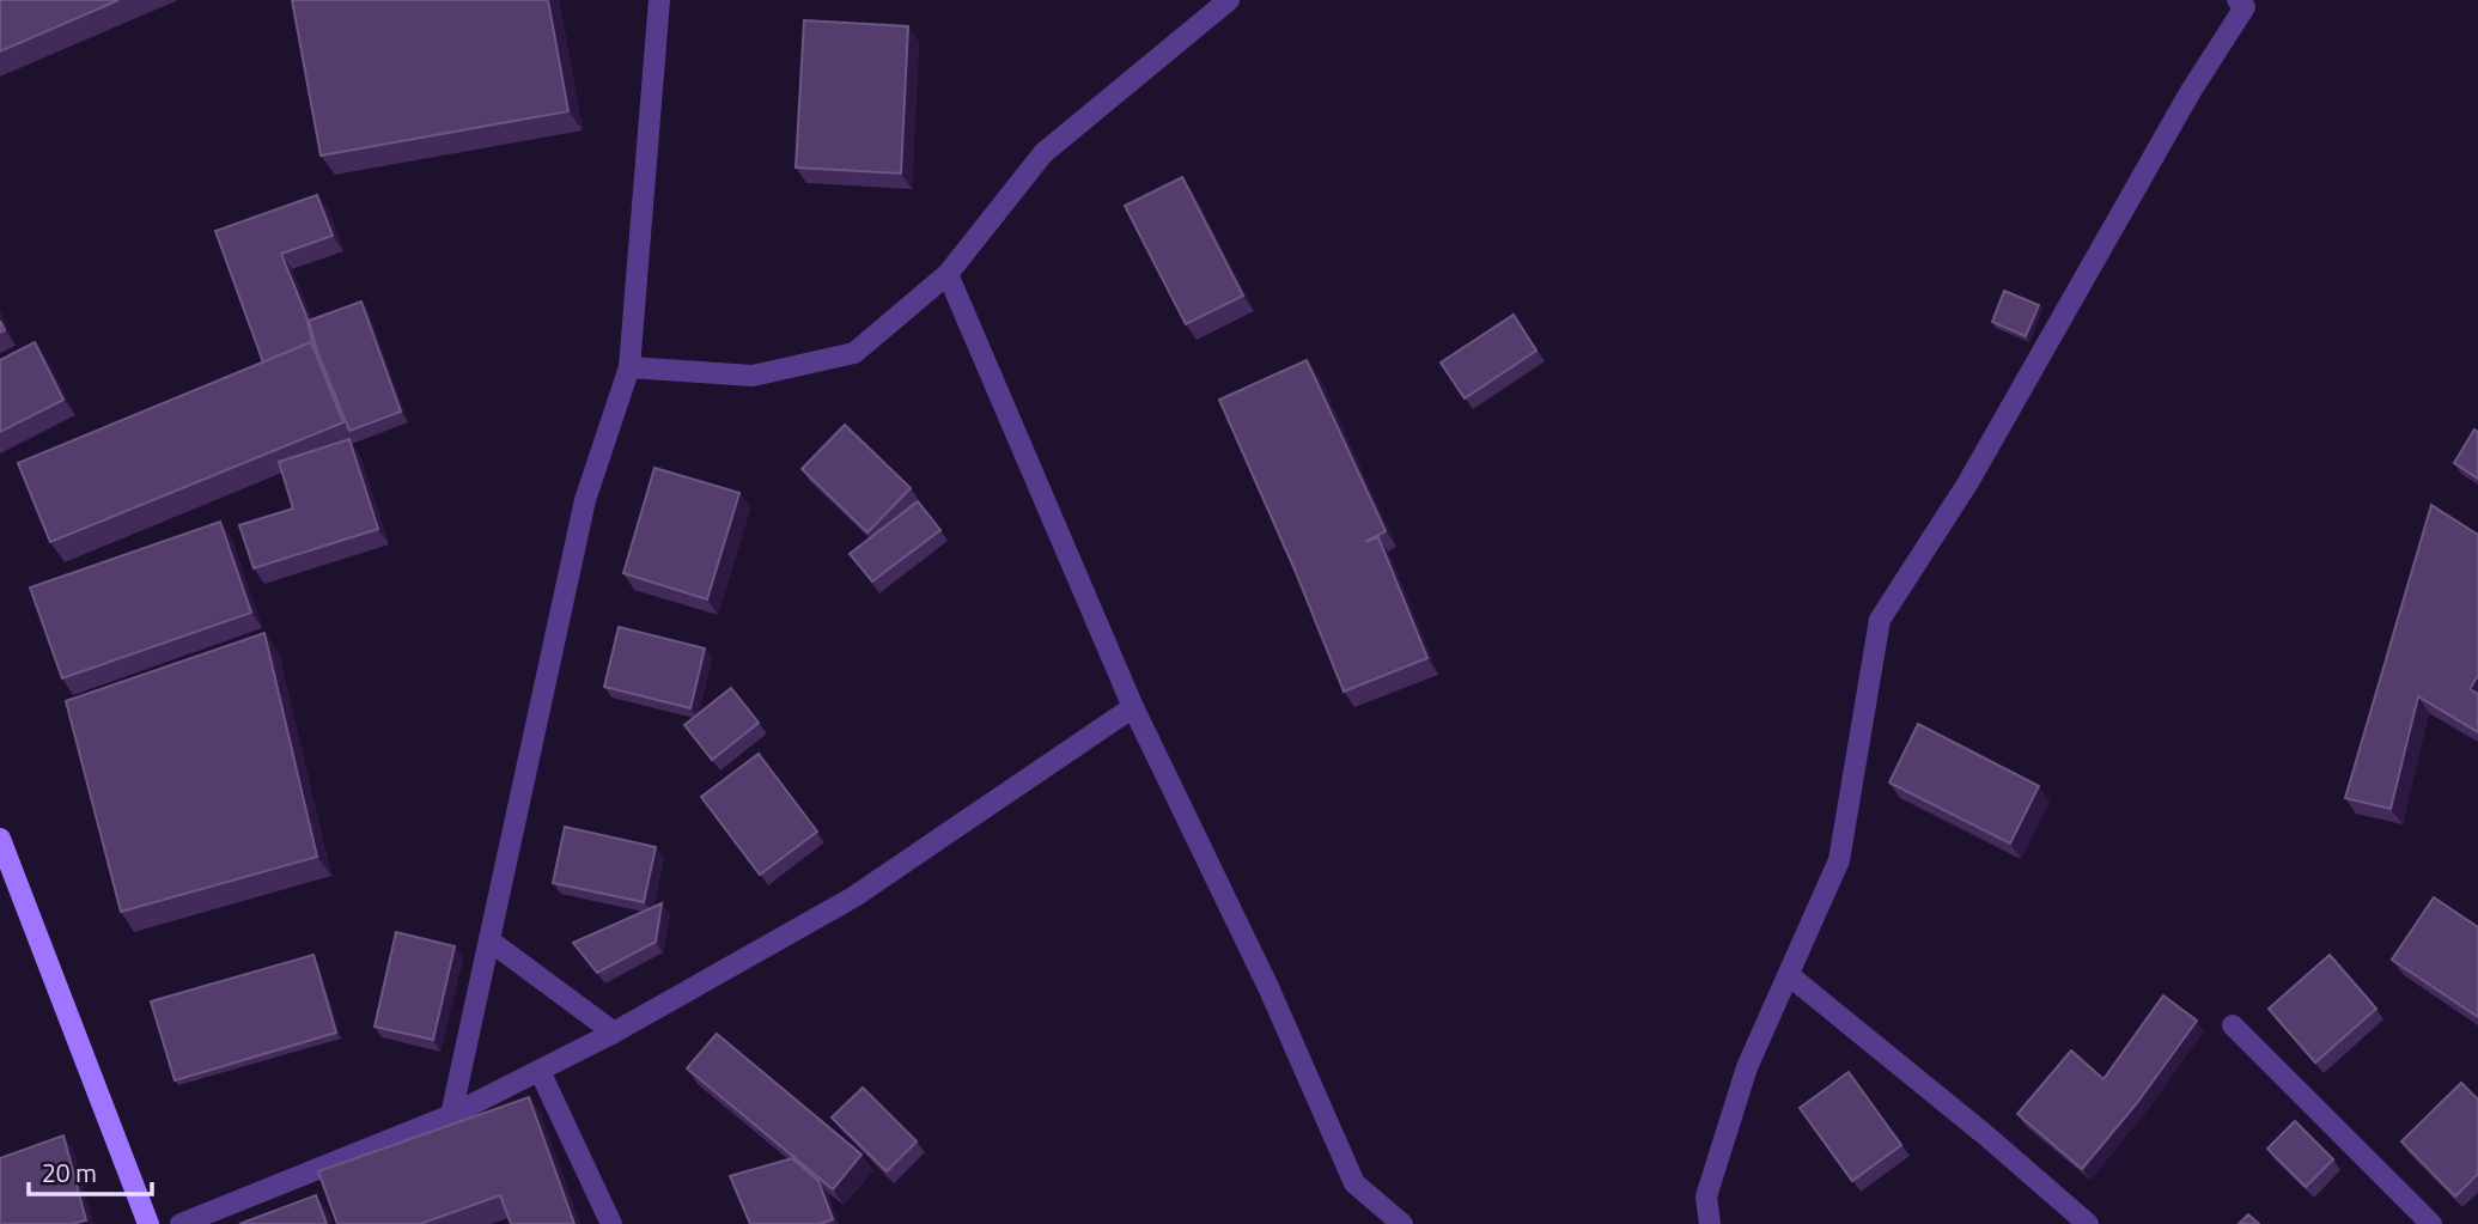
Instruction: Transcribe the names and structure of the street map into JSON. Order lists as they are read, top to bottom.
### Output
{
  "scale_bar": "20 m"
}
